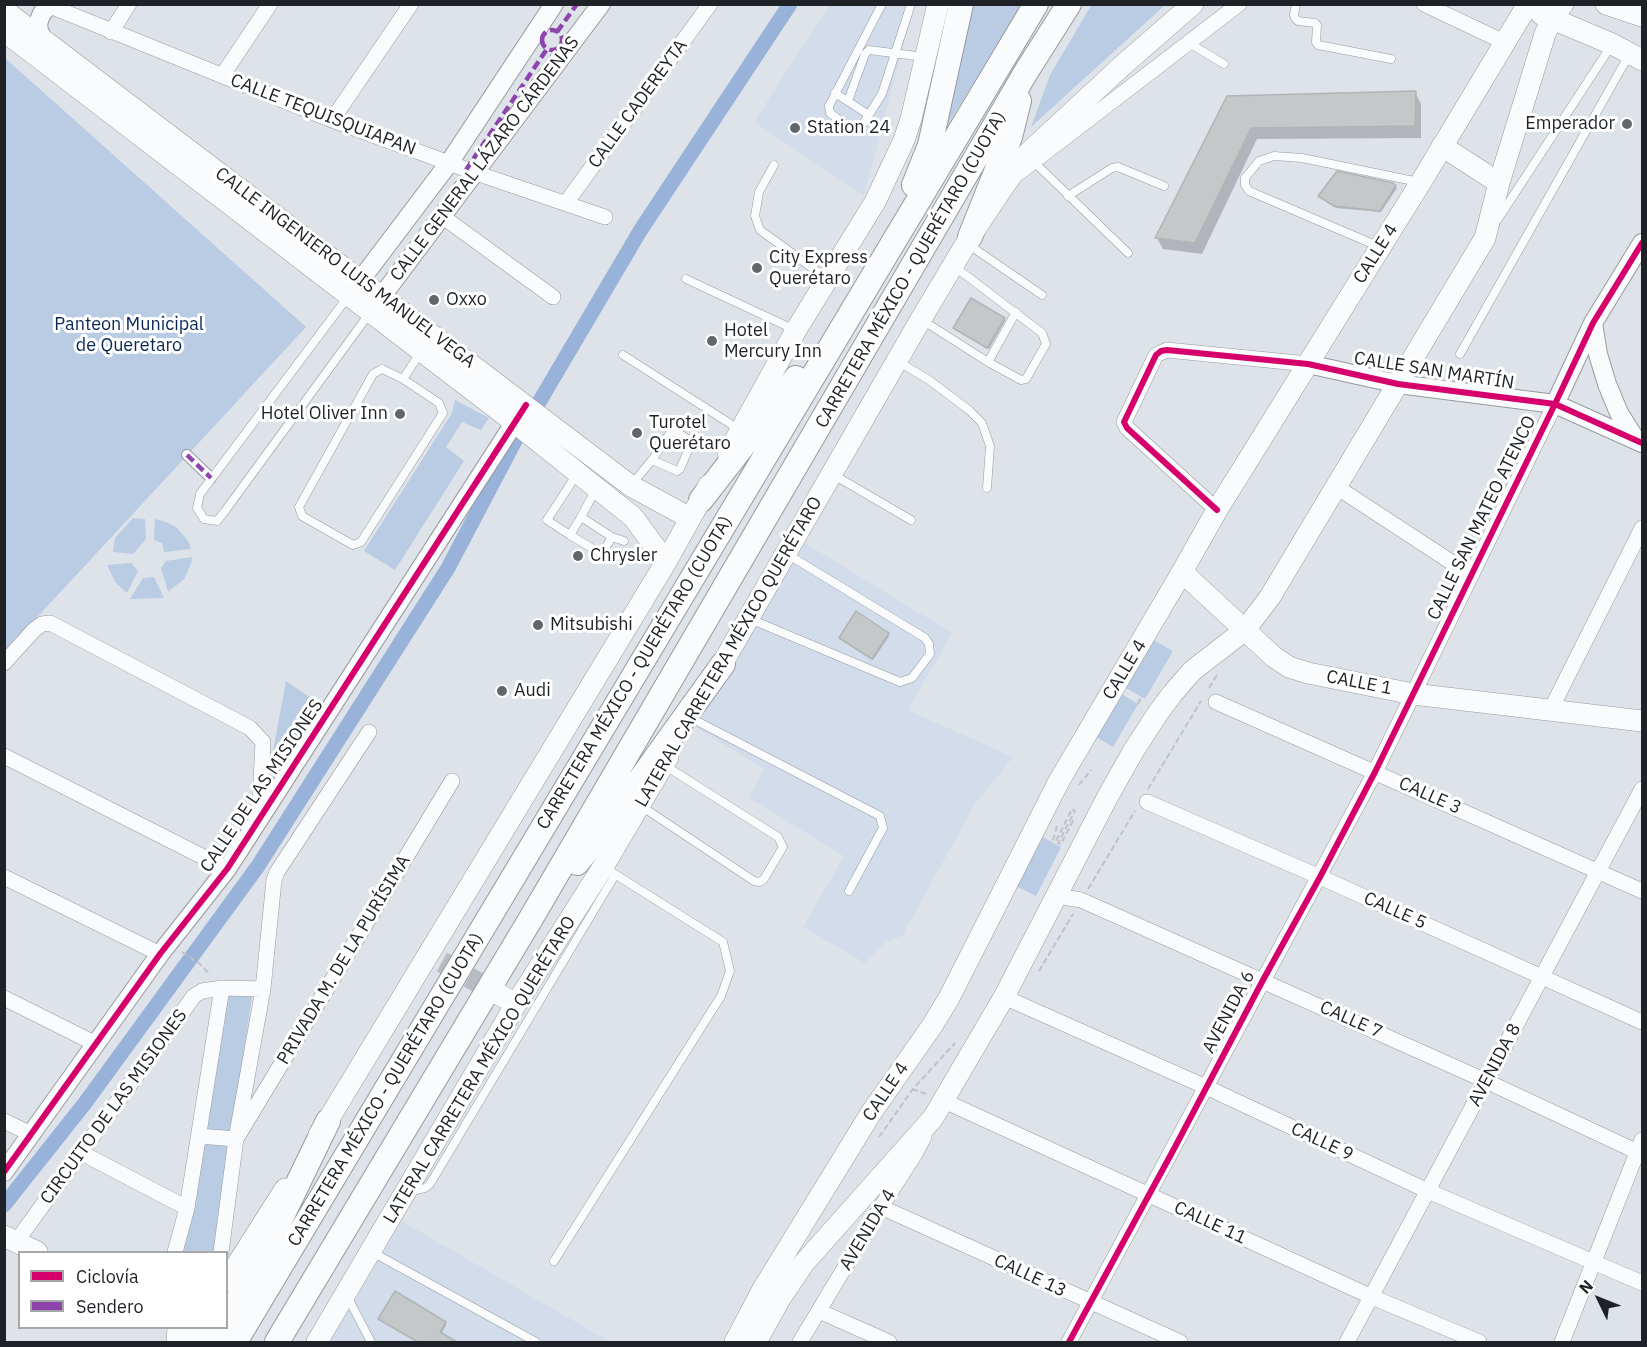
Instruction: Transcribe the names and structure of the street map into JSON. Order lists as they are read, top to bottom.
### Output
{
  "streets": {
    "highway": ["CARRETERA MÉXICO - QUERÉTARO (CUOTA)"],
    "main road": [
      "CALLE 4",
      "CALLE INGENIERO LUIS MANUEL VEGA",
      "LATERAL CARRETERA MÉXICO QUERÉTARO",
      "CALLE 1"
    ],
    "street": [
      "CALLE CADEREYTA",
      "CALLE TEQUISQUIAPAN",
      "CALLE GENERAL LÁZARO CÁRDENAS",
      "CALLE SAN MARTÍN",
      "CALLE SAN MATEO ATENCO",
      "CALLE DE LAS MISIONES",
      "CALLE 3",
      "CALLE 5",
      "PRIVADA M. DE LA PURÍSIMA",
      "AVENIDA 6",
      "CALLE 7",
      "AVENIDA 8",
      "CIRCUITO DE LAS MISIONES",
      "CALLE 9",
      "CALLE 11",
      "AVENIDA 4",
      "CALLE 13"
    ]
  },
  "crossings": [
    ["CALLE CADEREYTA", "CALLE TEQUISQUIAPAN"],
    ["CALLE TEQUISQUIAPAN", "CALLE GENERAL LÁZARO CÁRDENAS"],
    ["CALLE GENERAL LÁZARO CÁRDENAS", "CALLE INGENIERO LUIS MANUEL VEGA"],
    ["CALLE 4", "CALLE SAN MARTÍN"],
    ["CALLE 4", "CALLE 1"],
    ["CALLE INGENIERO LUIS MANUEL VEGA", "CALLE DE LAS MISIONES"],
    ["CALLE SAN MARTÍN", "CALLE SAN MATEO ATENCO"],
    ["CALLE SAN MATEO ATENCO", "CALLE 1"],
    ["CALLE SAN MATEO ATENCO", "AVENIDA 6"],
    ["CALLE 1", "AVENIDA 6"],
    ["CALLE 3", "AVENIDA 6"],
    ["CALLE 3", "AVENIDA 8"],
    ["CALLE 5", "AVENIDA 6"],
    ["CALLE 5", "AVENIDA 8"],
    ["AVENIDA 6", "CALLE 7"],
    ["AVENIDA 6", "CALLE 9"],
    ["AVENIDA 6", "CALLE 11"],
    ["AVENIDA 6", "CALLE 13"],
    ["CALLE 7", "AVENIDA 8"],
    ["AVENIDA 8", "CALLE 9"],
    ["AVENIDA 8", "CALLE 11"],
    ["CALLE 11", "AVENIDA 4"],
    ["AVENIDA 4", "CALLE 13"]
  ],
  "parks": ["Panteon Municipal de Queretaro"],
  "places": [
    "Emperador",
    "Station 24",
    "City Express Querétaro",
    "Oxxo",
    "Hotel Mercury Inn",
    "Hotel Oliver Inn",
    "Turotel Querétaro",
    "Chrysler",
    "Mitsubishi",
    "Audi"
  ],
  "legend": ["Ciclovía", "Sendero"],
  "north": "top left"
}
